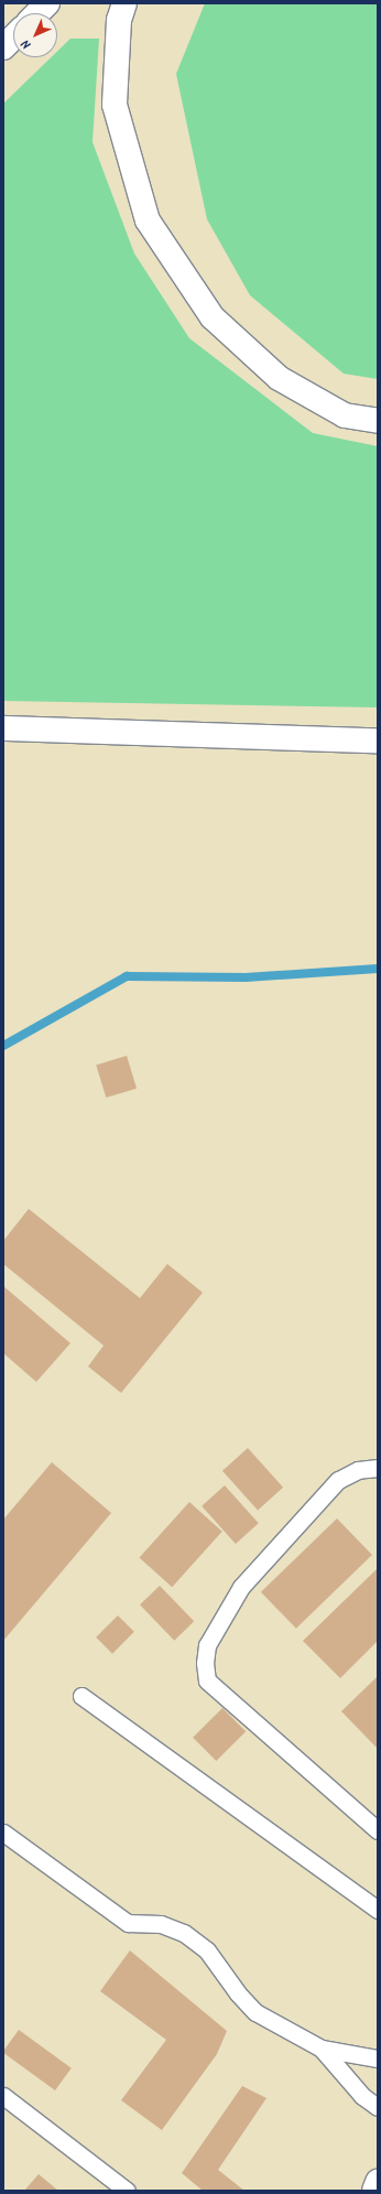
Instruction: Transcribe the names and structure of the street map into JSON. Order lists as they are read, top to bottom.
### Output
{
  "north": "bottom left"
}
